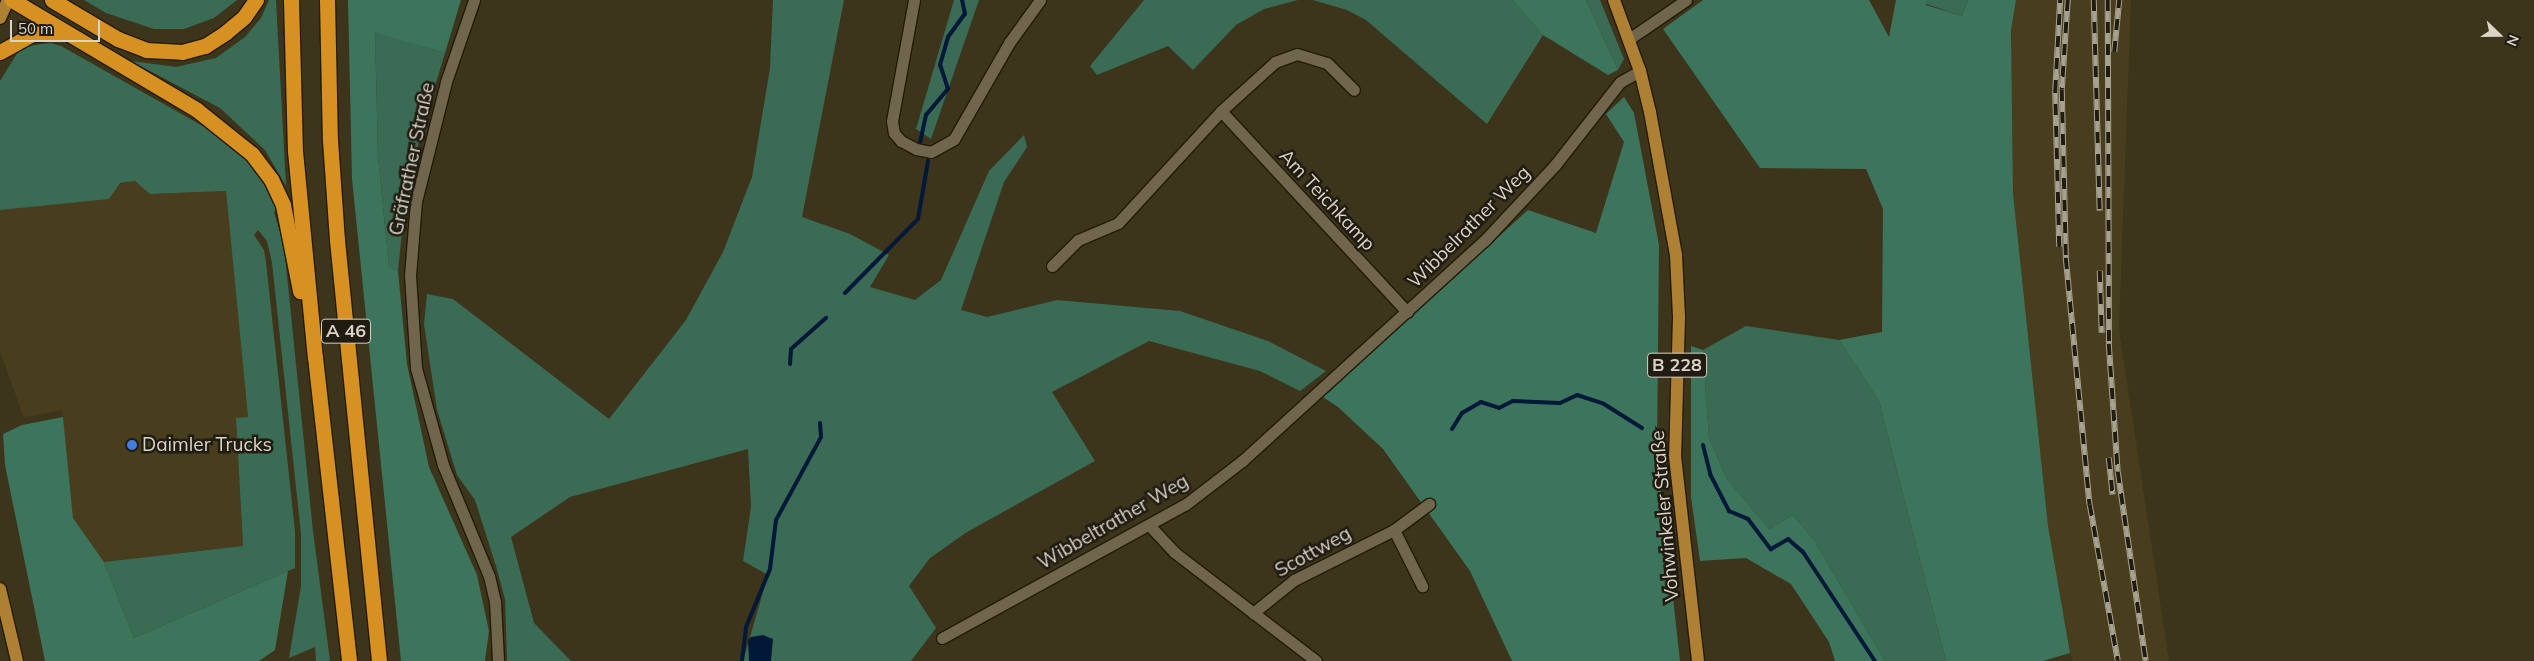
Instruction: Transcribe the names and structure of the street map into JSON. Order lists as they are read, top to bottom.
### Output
{
  "streets": {
    "highway": ["A 46"],
    "main road": ["B 228", "Vohwinkeler Straße"],
    "street": [
      "Gräfrather Straße",
      "Am Teichkamp",
      "Wibbelrather Weg",
      "Wibbeltrather Weg",
      "Scottweg"
    ]
  },
  "crossings": [
    ["Am Teichkamp", "Wibbelrather Weg"],
    ["Wibbelrather Weg", "B 228"],
    ["Wibbelrather Weg", "Vohwinkeler Straße"],
    ["Wibbelrather Weg", "Wibbeltrather Weg"],
    ["B 228", "Vohwinkeler Straße"]
  ],
  "places": ["Daimler Trucks"],
  "scale_bar": "50 m",
  "north": "right"
}
